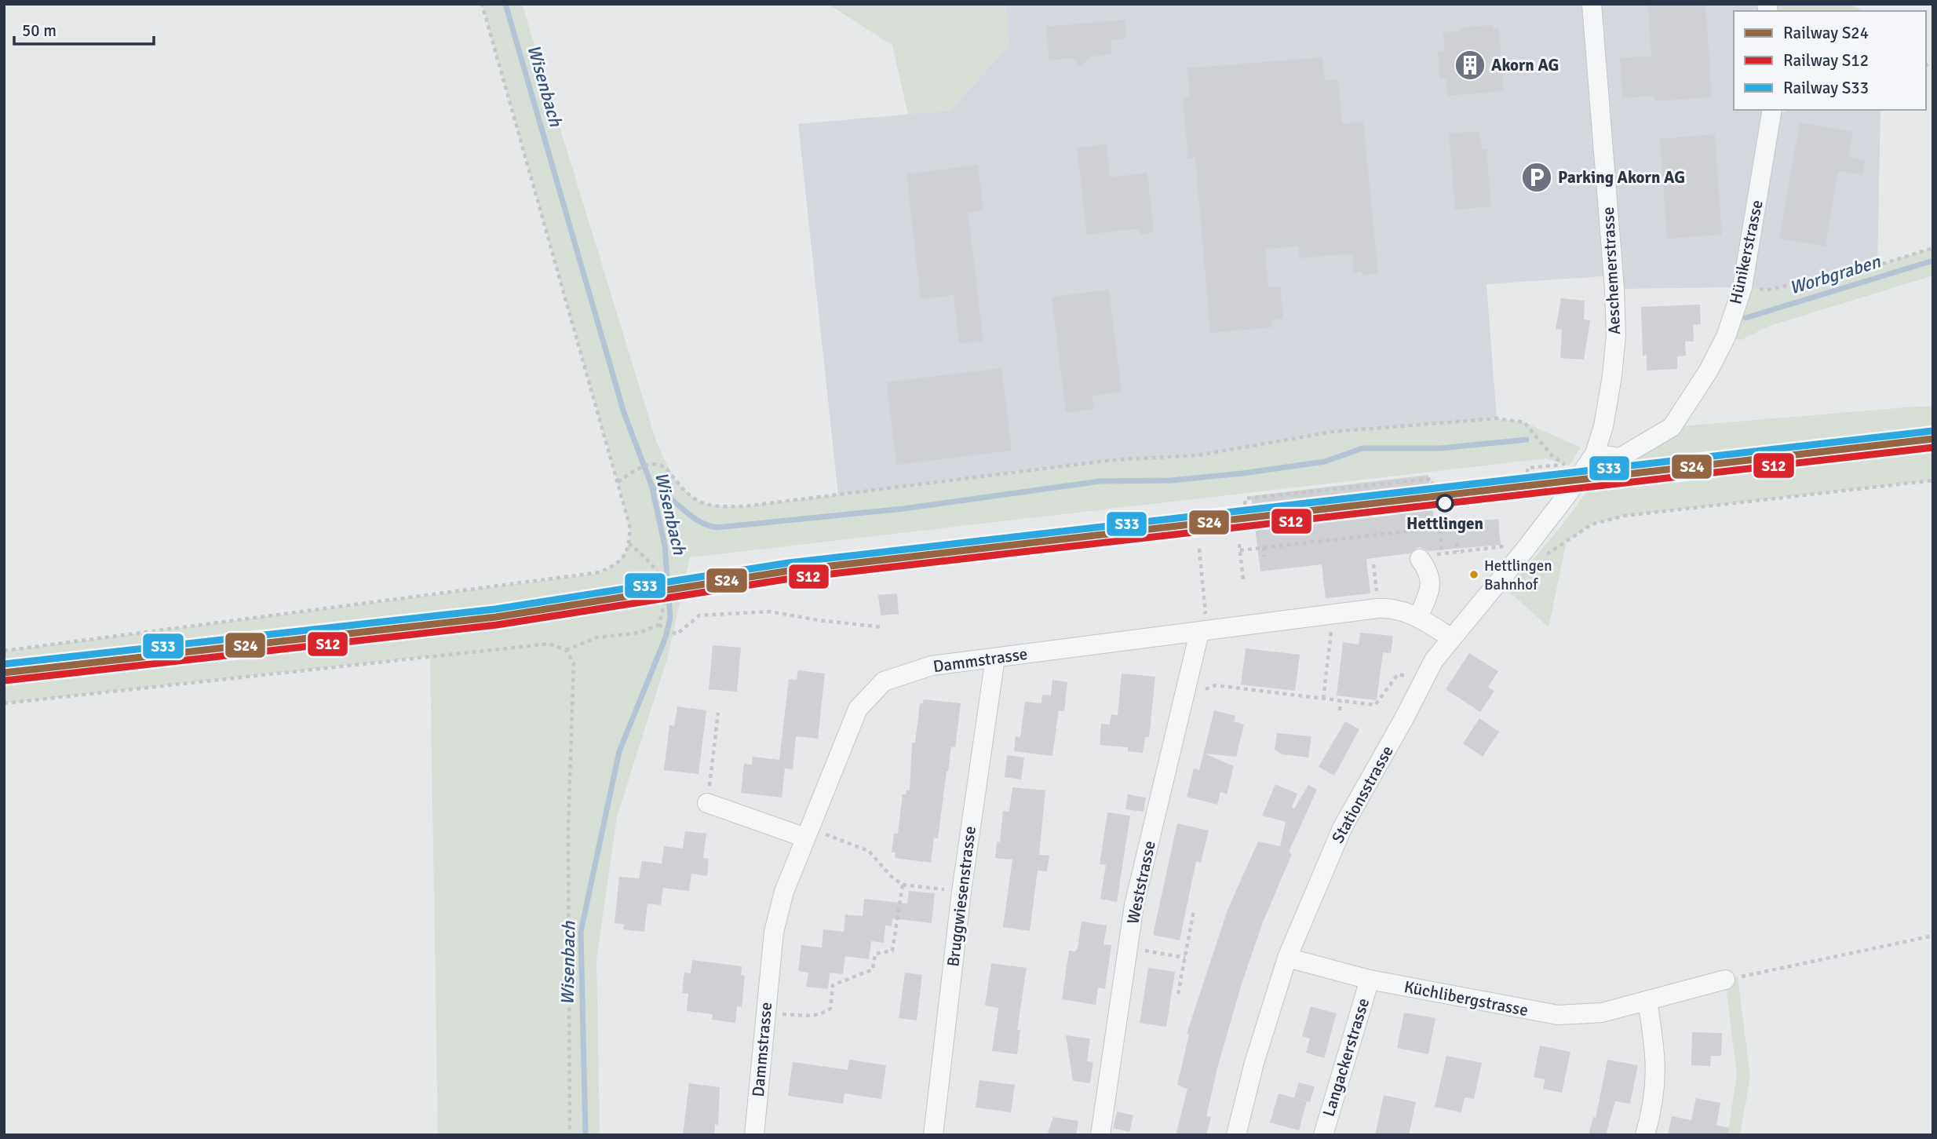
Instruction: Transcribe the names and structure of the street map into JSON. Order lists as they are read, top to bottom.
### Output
{
  "streets": {
    "street": [
      "Hünikerstrasse",
      "Aeschemerstrasse",
      "Dammstrasse",
      "Stationsstrasse",
      "Weststrasse",
      "Bruggwiesenstrasse",
      "Küchlibergstrasse",
      "Langackerstrasse"
    ]
  },
  "crossings": [
    ["Hünikerstrasse", "Aeschemerstrasse"],
    ["Aeschemerstrasse", "Stationsstrasse"],
    ["Dammstrasse", "Stationsstrasse"],
    ["Dammstrasse", "Weststrasse"],
    ["Dammstrasse", "Bruggwiesenstrasse"],
    ["Stationsstrasse", "Küchlibergstrasse"],
    ["Küchlibergstrasse", "Langackerstrasse"]
  ],
  "water": ["Wisenbach", "Worbgraben"],
  "places": {
    "building": ["Akorn AG"],
    "parking": ["Parking Akorn AG"],
    "other": ["Hettlingen", "Hettlingen Bahnhof"]
  },
  "lines": ["rail line S33", "rail line S24", "rail line S12"],
  "legend": ["Railway S24", "Railway S12", "Railway S33"],
  "scale_bar": "50 m"
}
